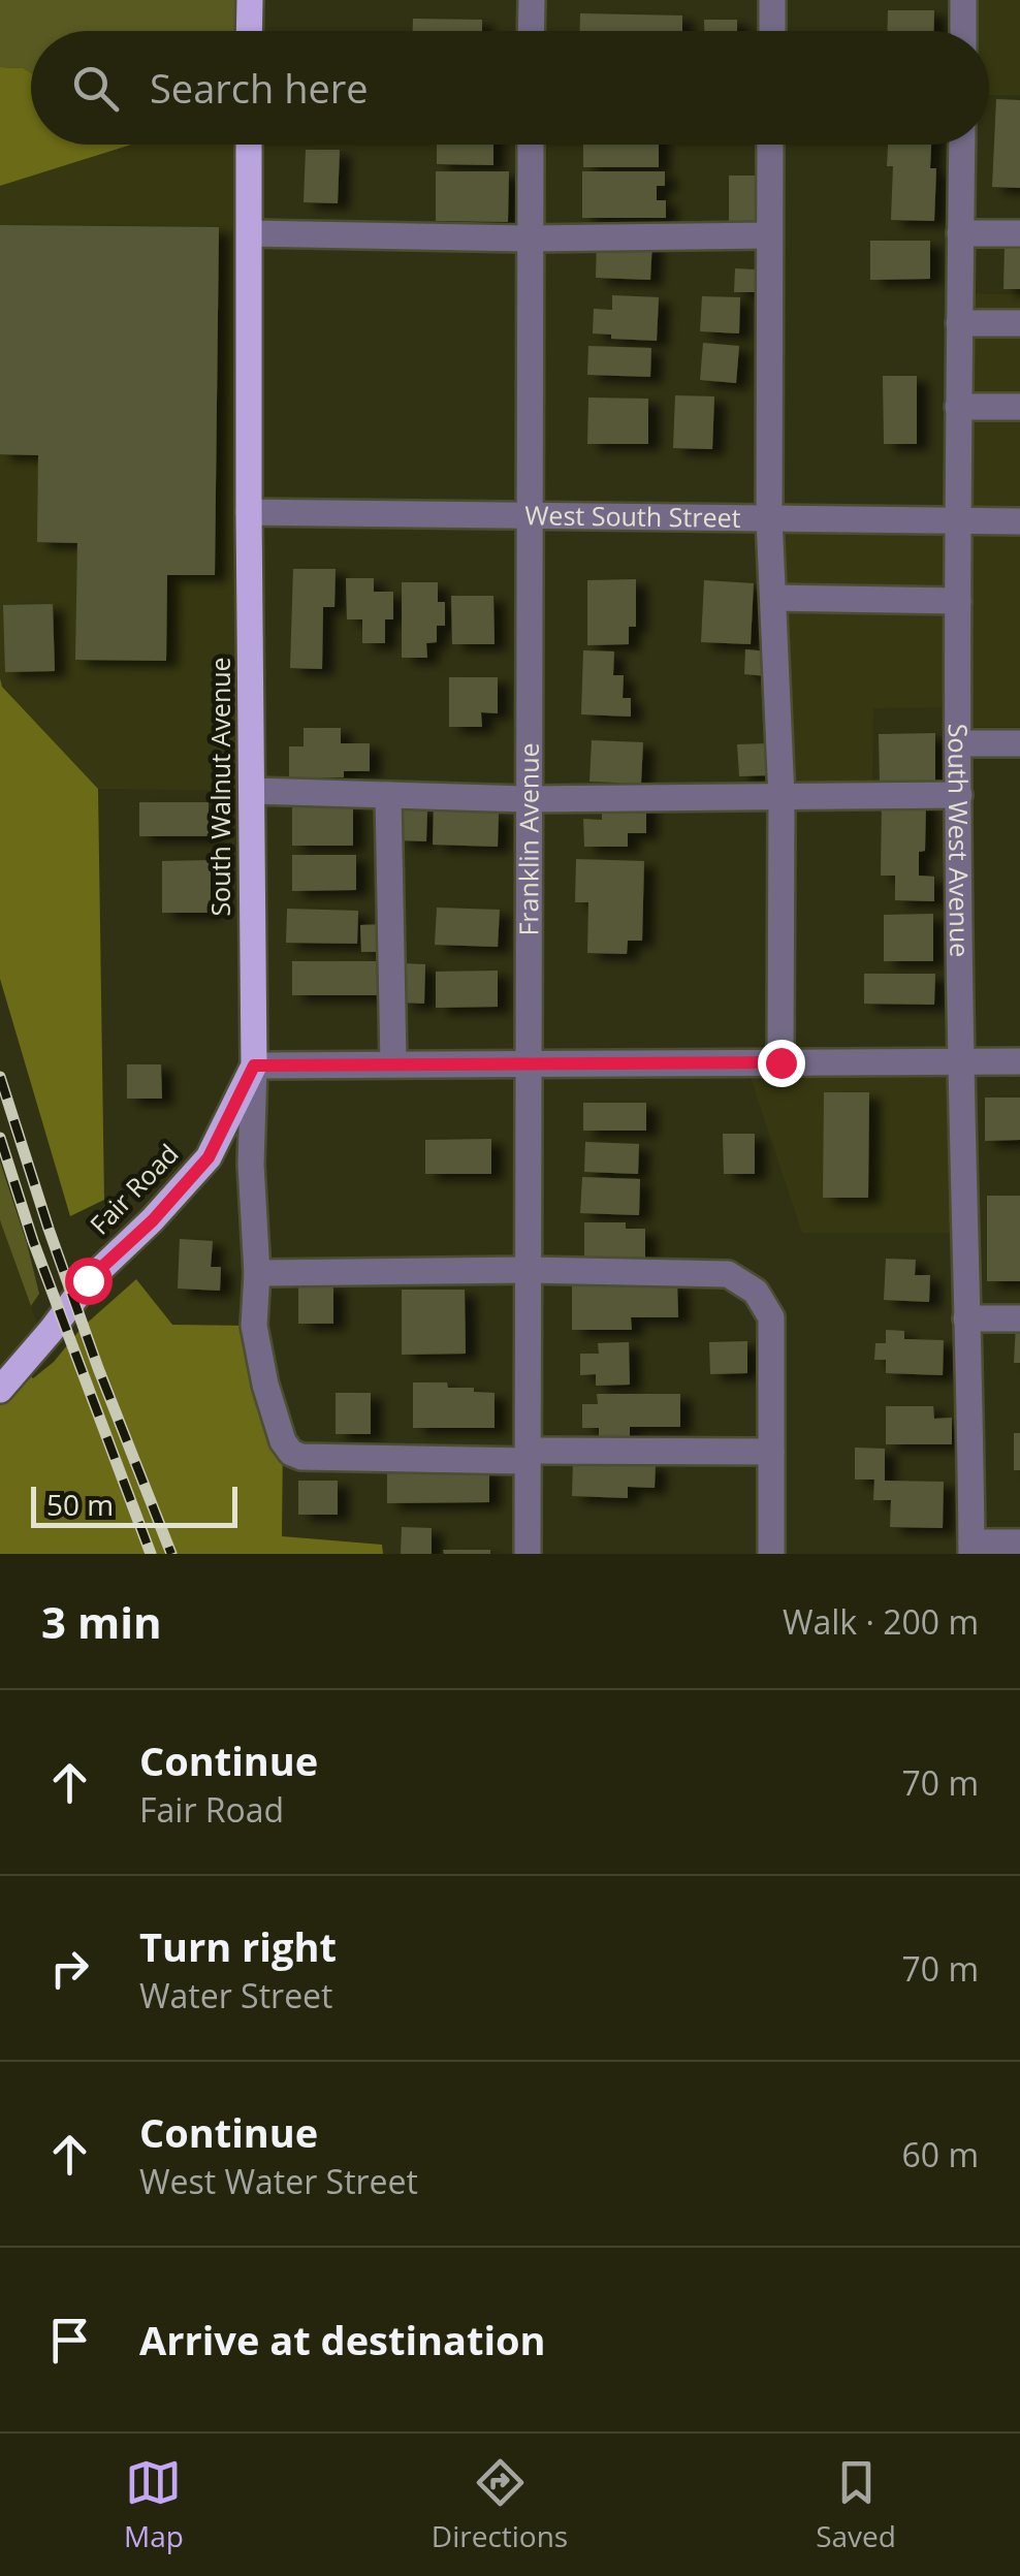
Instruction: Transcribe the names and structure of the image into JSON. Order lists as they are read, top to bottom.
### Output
{
  "streets": {
    "main road": ["South Walnut Avenue", "Fair Road"],
    "street": ["West South Street", "Franklin Avenue", "South West Avenue"]
  },
  "crossings": [
    ["West South Street", "South Walnut Avenue"],
    ["West South Street", "Franklin Avenue"],
    ["West South Street", "South West Avenue"],
    ["South Walnut Avenue", "Franklin Avenue"],
    ["South Walnut Avenue", "Fair Road"]
  ],
  "scale_bar": "50 m",
  "page": {
    "search": "Search here",
    "scale": "50 m",
    "heading": ["3 min", "Walk · 200 m"],
    "list": [
      ["Continue", "Fair Road", "70 m"],
      ["Turn right", "Water Street", "70 m"],
      ["Continue", "West Water Street", "60 m"],
      "Arrive at destination"
    ],
    "nav": ["Map", "Directions", "Saved"]
  }
}
